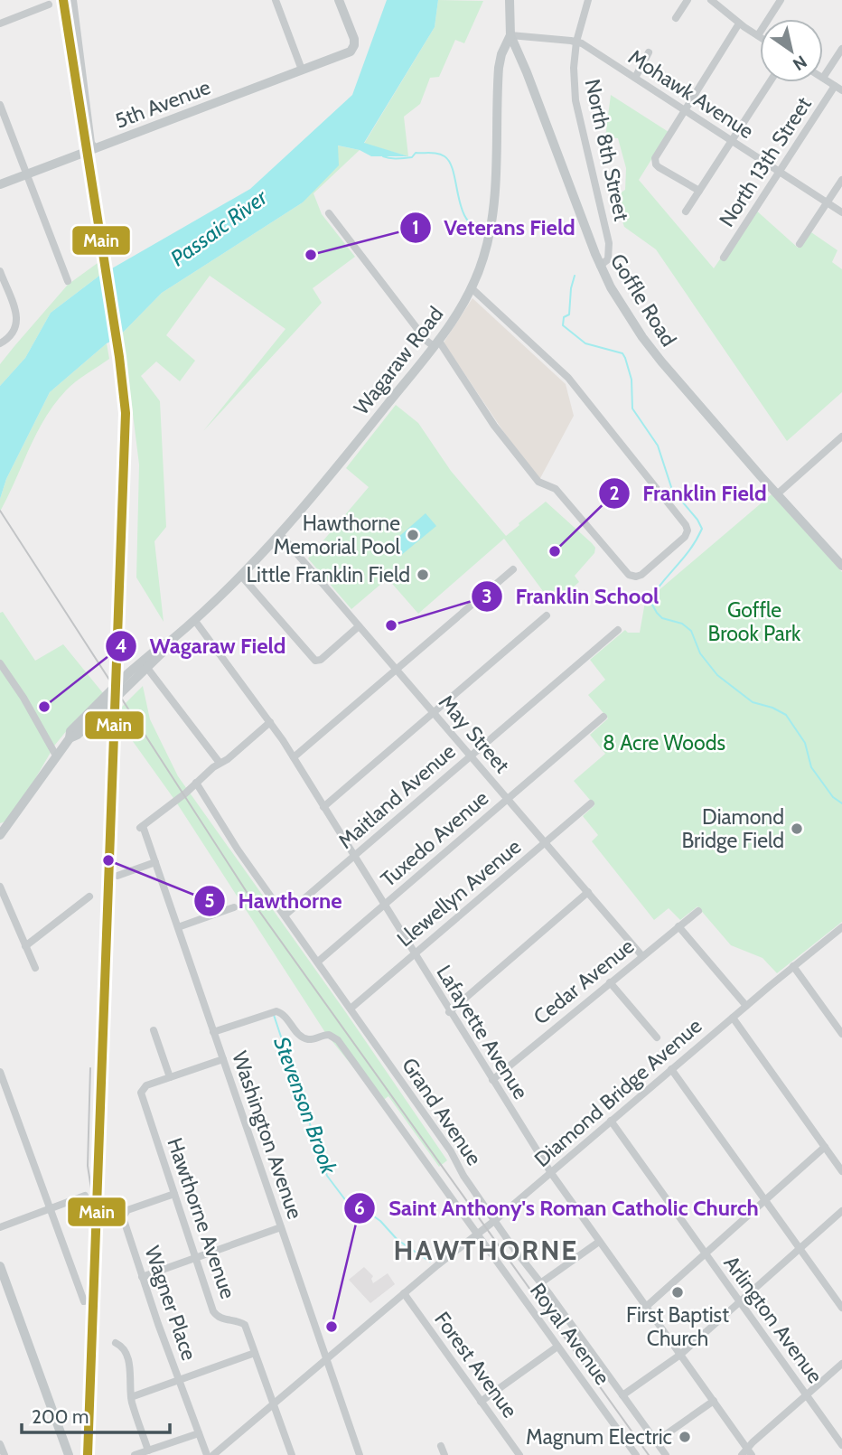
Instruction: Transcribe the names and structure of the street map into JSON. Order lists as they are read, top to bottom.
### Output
{
  "streets": {
    "main road": ["5th Avenue", "Goffle Road", "Wagaraw Road"],
    "street": [
      "Mohawk Avenue",
      "North 8th Street",
      "North 13th Street",
      "May Street",
      "Maitland Avenue",
      "Tuxedo Avenue",
      "Llewellyn Avenue",
      "Cedar Avenue",
      "Lafayette Avenue",
      "Diamond Bridge Avenue",
      "Grand Avenue",
      "Washington Avenue",
      "Hawthorne Avenue",
      "Wagner Place",
      "Arlington Avenue",
      "Royal Avenue",
      "Forest Avenue"
    ]
  },
  "crossings": [
    ["Mohawk Avenue", "North 8th Street"],
    ["Mohawk Avenue", "North 13th Street"],
    ["Mohawk Avenue", "Goffle Road"],
    ["Mohawk Avenue", "Wagaraw Road"],
    ["North 8th Street", "Goffle Road"],
    ["Goffle Road", "Wagaraw Road"],
    ["Wagaraw Road", "May Street"],
    ["Wagaraw Road", "Lafayette Avenue"],
    ["May Street", "Maitland Avenue"],
    ["May Street", "Tuxedo Avenue"],
    ["May Street", "Llewellyn Avenue"],
    ["May Street", "Cedar Avenue"],
    ["Maitland Avenue", "Lafayette Avenue"],
    ["Maitland Avenue", "Grand Avenue"],
    ["Tuxedo Avenue", "Lafayette Avenue"],
    ["Tuxedo Avenue", "Grand Avenue"],
    ["Llewellyn Avenue", "Lafayette Avenue"],
    ["Llewellyn Avenue", "Grand Avenue"],
    ["Cedar Avenue", "Lafayette Avenue"],
    ["Lafayette Avenue", "Diamond Bridge Avenue"],
    ["Diamond Bridge Avenue", "Grand Avenue"],
    ["Diamond Bridge Avenue", "Washington Avenue"],
    ["Diamond Bridge Avenue", "Hawthorne Avenue"],
    ["Diamond Bridge Avenue", "Arlington Avenue"],
    ["Diamond Bridge Avenue", "Royal Avenue"],
    ["Diamond Bridge Avenue", "Forest Avenue"],
    ["Grand Avenue", "Washington Avenue"],
    ["Washington Avenue", "Hawthorne Avenue"],
    ["Washington Avenue", "Royal Avenue"],
    ["Hawthorne Avenue", "Wagner Place"]
  ],
  "districts": ["HAWTHORNE"],
  "water": ["Passaic River", "Stevenson Brook"],
  "parks": ["Goffle Brook Park", "8 Acre Woods"],
  "places": [
    "Veterans Field",
    "Hawthorne Memorial Pool",
    "Franklin Field",
    "Little Franklin Field",
    "Franklin School",
    "Wagaraw Field",
    "Diamond Bridge Field",
    "Hawthorne",
    "First Baptist Church",
    "Saint Anthony's Roman Catholic Church",
    "Magnum Electric"
  ],
  "lines": ["transit line Main"],
  "scale_bar": "200 m",
  "north": "bottom right"
}
